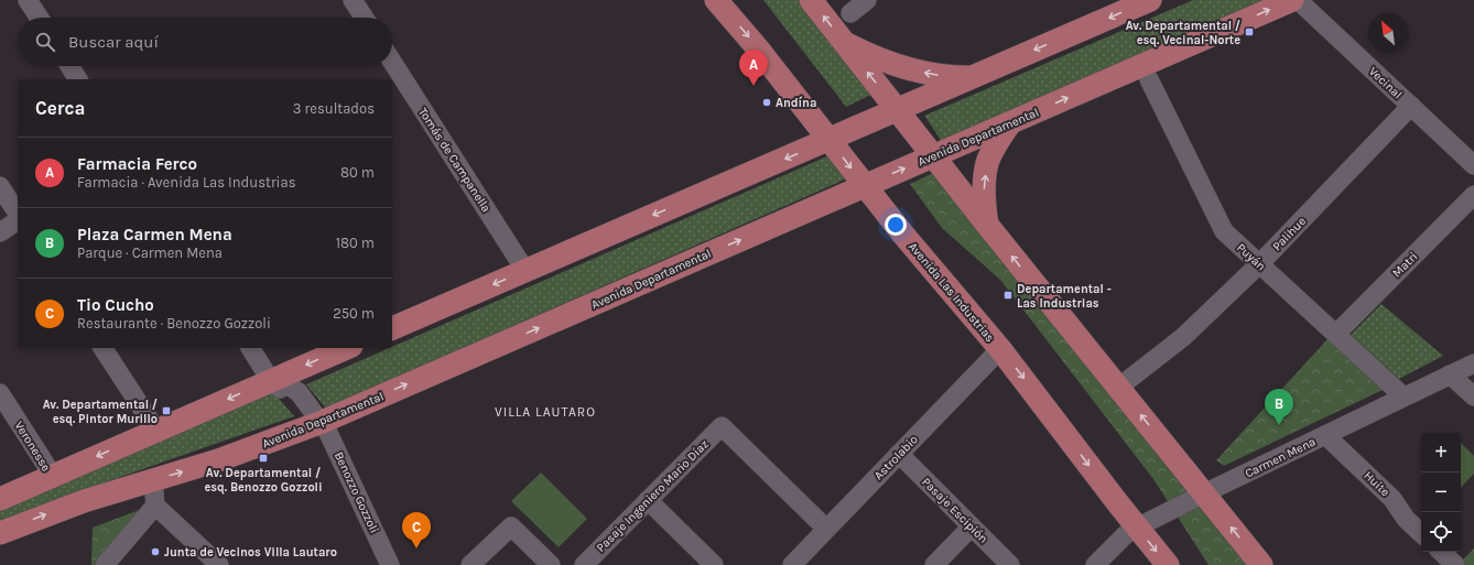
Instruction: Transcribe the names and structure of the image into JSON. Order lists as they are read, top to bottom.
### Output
{
  "streets": {
    "main road": ["Avenida Departamental", "Avenida Las Industrias"],
    "street": [
      "Vecinal",
      "Tomás de Campanella",
      "Palihue",
      "Puyán",
      "Matri",
      "Veronesse",
      "Astrolabio",
      "Carmen Mena",
      "Huite",
      "Benozzo Gozzoli",
      "Pasaje Ingeniero Mario Díaz",
      "Pasaje Escipión"
    ]
  },
  "crossings": [
    ["Vecinal", "Palihue"],
    ["Avenida Departamental", "Avenida Las Industrias"],
    ["Avenida Departamental", "Benozzo Gozzoli"],
    ["Palihue", "Puyán"],
    ["Puyán", "Matri"],
    ["Puyán", "Carmen Mena"],
    ["Avenida Las Industrias", "Astrolabio"],
    ["Avenida Las Industrias", "Carmen Mena"],
    ["Astrolabio", "Pasaje Ingeniero Mario Díaz"],
    ["Astrolabio", "Pasaje Escipión"],
    ["Carmen Mena", "Huite"]
  ],
  "districts": ["VILLA LAUTARO"],
  "places": {
    "transit": [
      "Av. Departamental / esq. Vecinal-Norte",
      "Departamental - Las Industrias",
      "Av. Departamental / esq. Pintor Murillo",
      "Av. Departamental / esq. Benozzo Gozzoli"
    ],
    "other": ["Andína", "Junta de Vecinos Villa Lautaro"]
  },
  "north": "top left",
  "page": {
    "search": "Buscar aquí",
    "pins": ["A", "B", "C"],
    "heading": ["Cerca", "3 resultados"],
    "list": [
      {
        "mark": "A",
        "name": "Farmacia Ferco",
        "note": "Farmacia · Avenida Las Industrias",
        "value": "80 m"
      },
      {
        "mark": "B",
        "name": "Plaza Carmen Mena",
        "note": "Parque · Carmen Mena",
        "value": "180 m"
      },
      {
        "mark": "C",
        "name": "Tio Cucho",
        "note": "Restaurante · Benozzo Gozzoli",
        "value": "250 m"
      }
    ],
    "map_buttons": ["+", "−"]
  }
}
